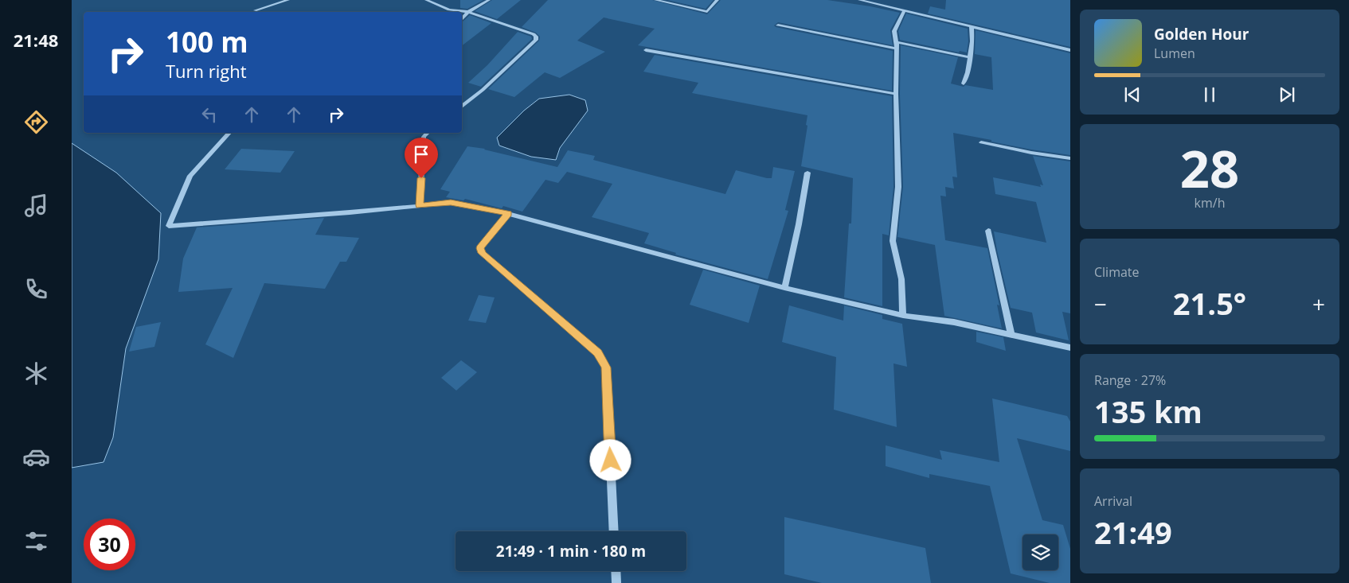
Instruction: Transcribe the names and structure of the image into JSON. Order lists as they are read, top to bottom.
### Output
{
  "page": {
    "tabs": "21:48",
    "turn": ["100 m", "Turn right"],
    "song": ["Golden Hour", "Lumen"],
    "tile": [
      ["28", "km/h"],
      "Climate",
      ["Range · 27%", "135 km"],
      ["Arrival", "21:49"]
    ],
    "heat": ["−", "21.5°", "+"],
    "limit": "30",
    "trip": "21:49 · 1 min · 180 m"
  }
}
